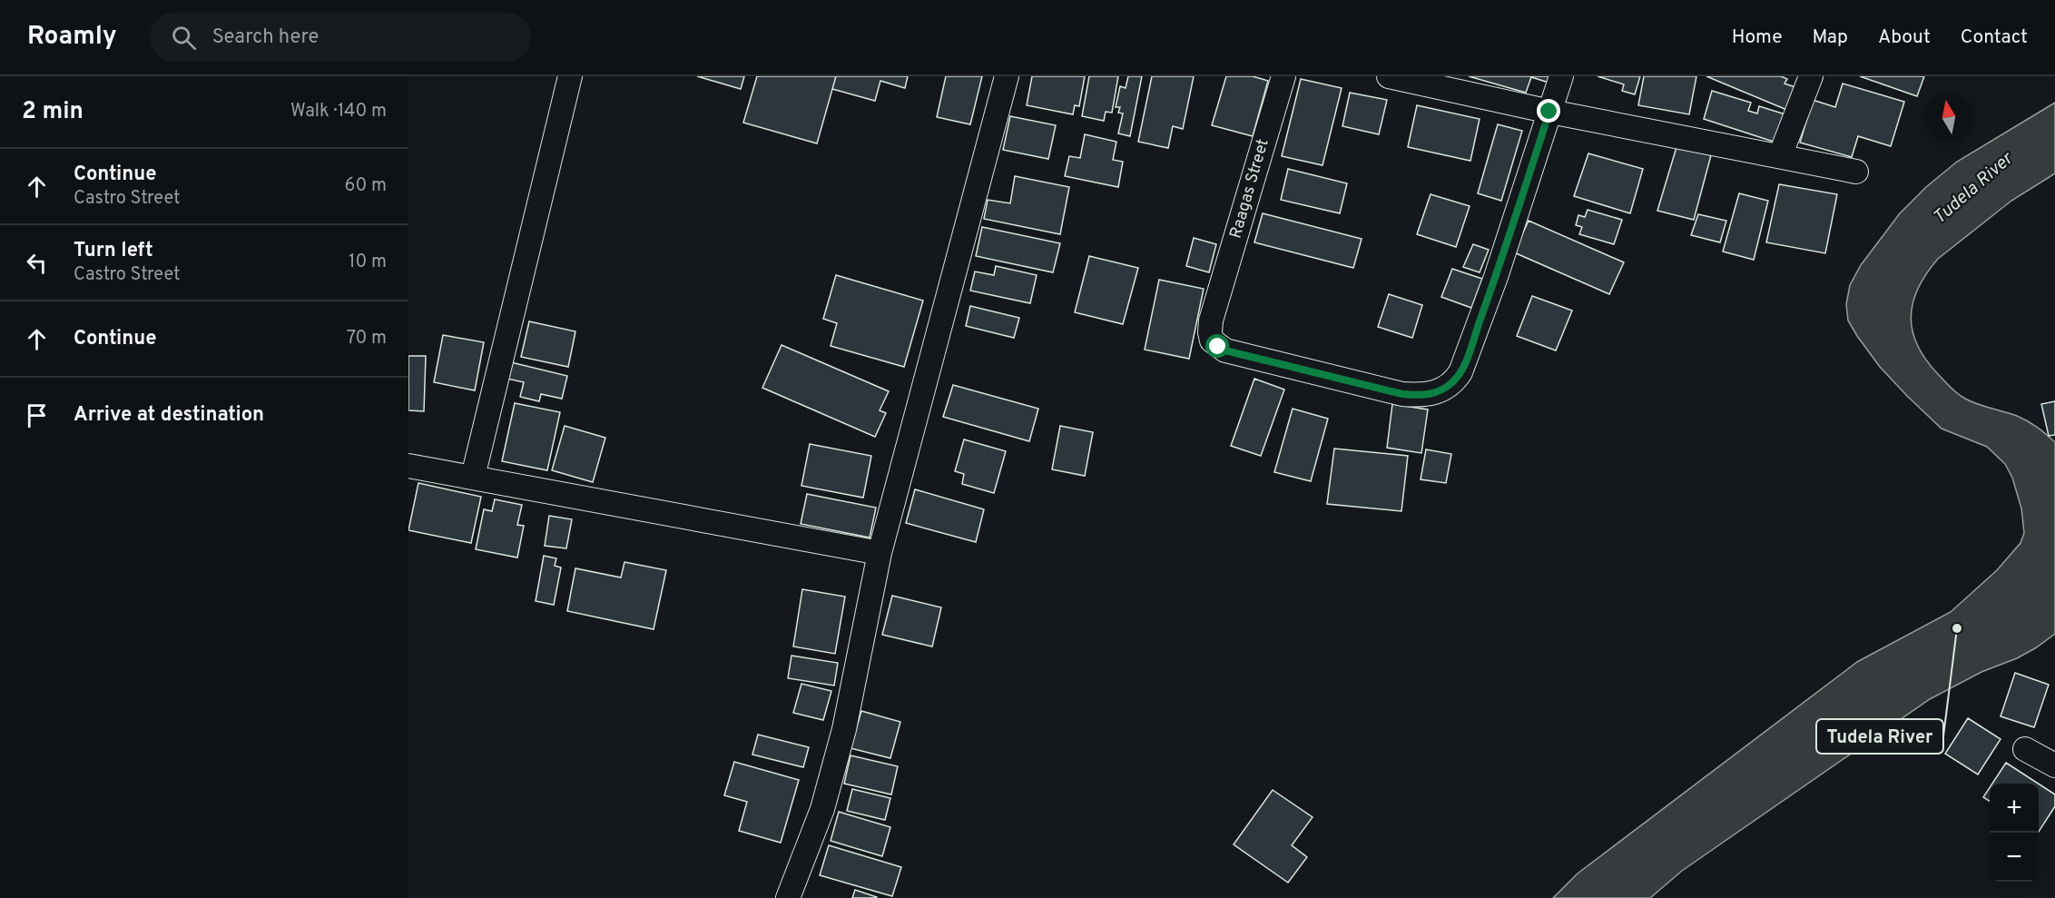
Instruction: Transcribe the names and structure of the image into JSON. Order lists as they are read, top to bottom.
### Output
{
  "streets": {
    "street": ["Raagas Street"]
  },
  "water": ["Tudela River"],
  "places": ["Tudela River"],
  "north": "top",
  "page": {
    "header": "Roamly",
    "search": "Search here",
    "nav": [
      "Home",
      "Map",
      "About",
      "Contact"
    ],
    "heading": ["2 min", "Walk · 140 m"],
    "list": [
      ["Continue", "Castro Street", "60 m"],
      ["Turn left", "Castro Street", "10 m"],
      ["Continue", "70 m"],
      "Arrive at destination"
    ],
    "map_buttons": ["+", "−"]
  }
}
